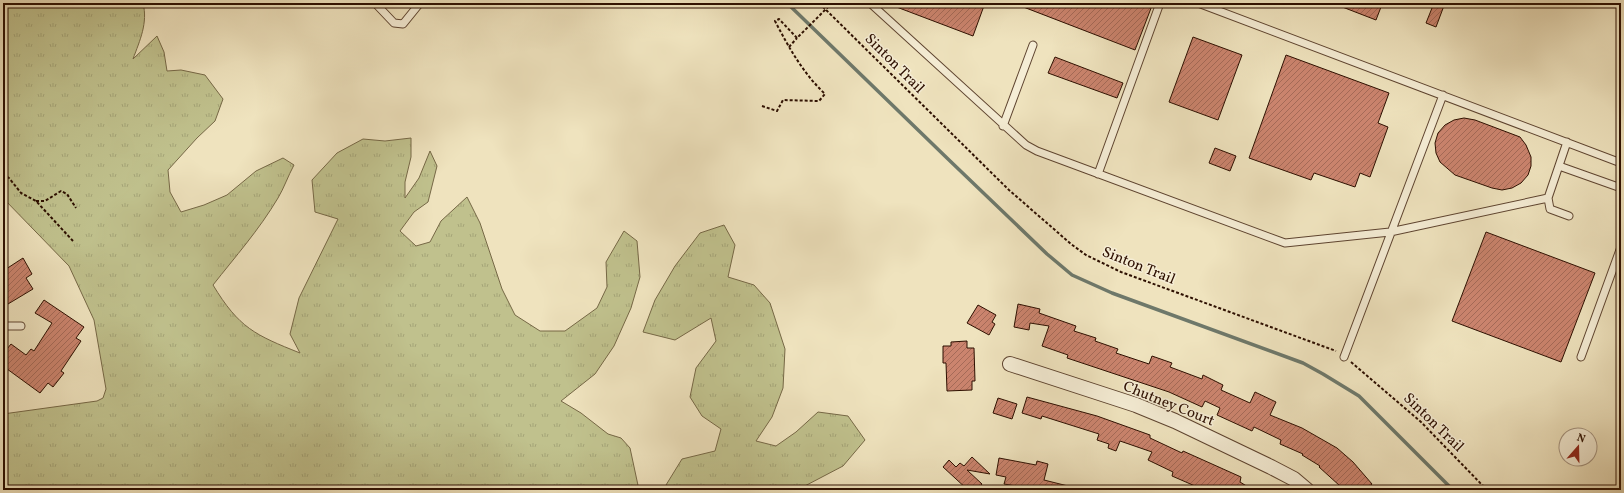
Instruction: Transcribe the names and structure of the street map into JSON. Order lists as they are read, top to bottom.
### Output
{
  "streets": {
    "street": ["Chutney Court"],
    "path": ["Sinton Trail"]
  },
  "north": "top"
}
